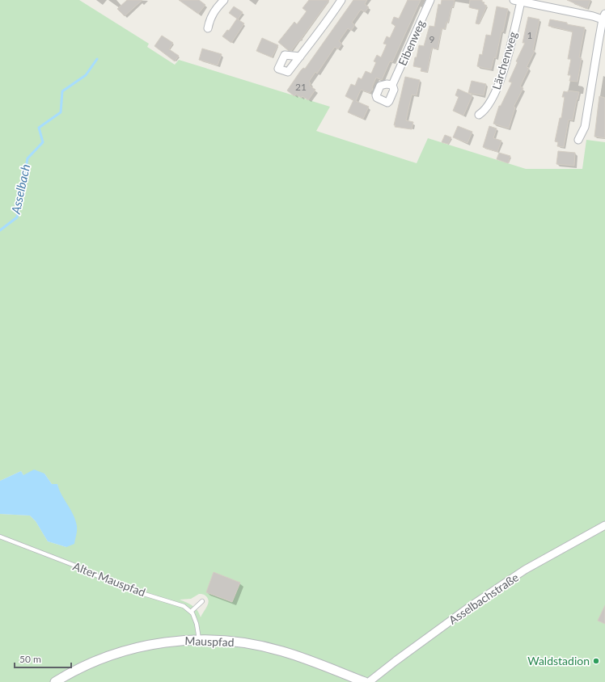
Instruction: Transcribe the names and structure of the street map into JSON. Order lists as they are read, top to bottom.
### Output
{
  "streets": {
    "street": [
      "Eibenweg",
      "Lärchenweg",
      "Asselbachstraße",
      "Mauspfad"
    ],
    "lane": ["Alter Mauspfad"]
  },
  "water": ["Asselbach"],
  "places": ["Waldstadion"],
  "house_numbers": ["1", "9", "21"],
  "scale_bar": "50 m"
}
